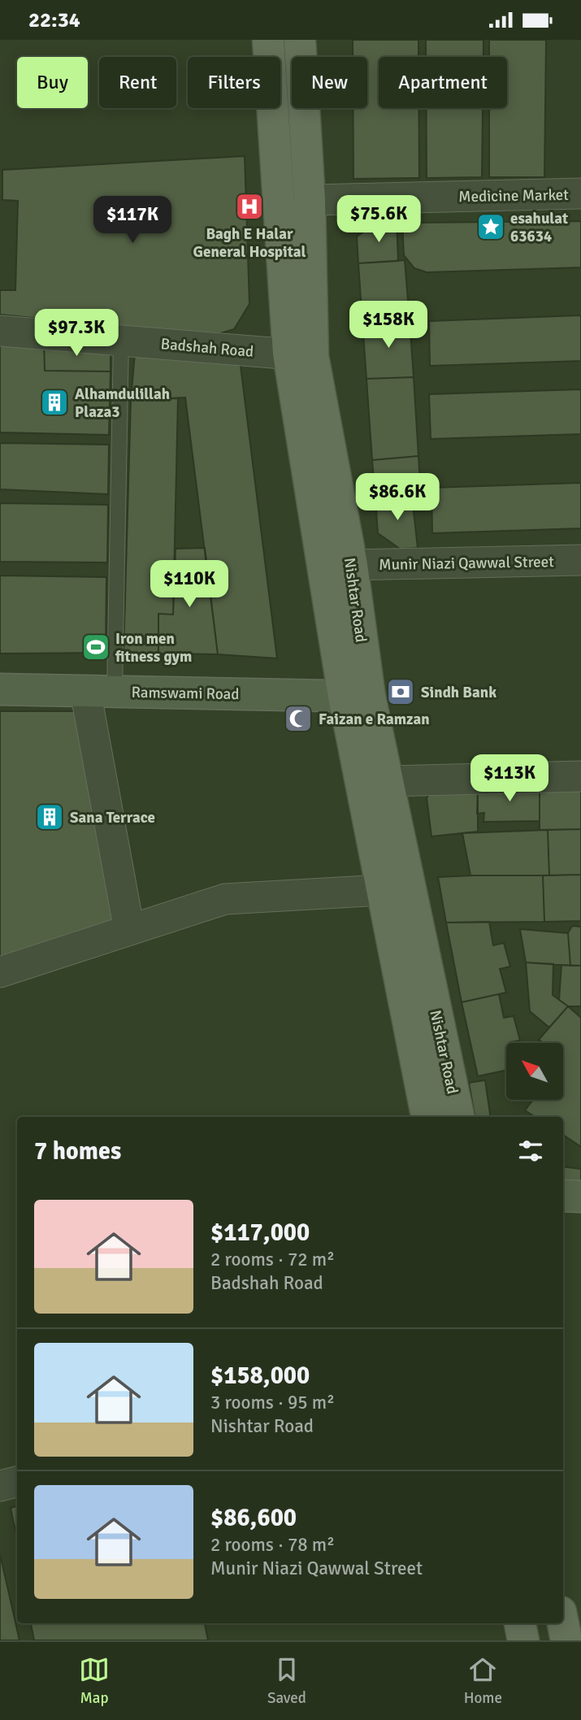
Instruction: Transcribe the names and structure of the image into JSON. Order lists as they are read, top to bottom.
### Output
{
  "streets": {
    "main road": ["Nishtar Road", "Ramswami Road"],
    "street": ["Medicine Market", "Badshah Road", "Munir Niazi Qawwal Street"]
  },
  "crossings": [
    ["Medicine Market", "Nishtar Road"],
    ["Badshah Road", "Nishtar Road"],
    ["Munir Niazi Qawwal Street", "Nishtar Road"],
    ["Nishtar Road", "Ramswami Road"]
  ],
  "places": {
    "hospital": ["Bagh E Halar General Hospital"],
    "place": ["esahulat 63634"],
    "building": ["Alhamdulillah Plaza3", "Sana Terrace"],
    "sports": ["Iron men fitness gym"],
    "bank": ["Sindh Bank"],
    "mosque": ["Faizan e Ramzan"]
  },
  "north": "top left",
  "page": {
    "status": "22:34",
    "chip": [
      "Buy",
      "Rent",
      "Filters",
      "New",
      "Apartment"
    ],
    "price": [
      "$75.6K",
      "$117K",
      "$158K",
      "$97.3K",
      "$86.6K",
      "$110K",
      "$113K"
    ],
    "heading": "7 homes",
    "list": [
      {
        "name": "$117,000",
        "note": "2 rooms · 72 m² · Badshah Road"
      },
      {
        "name": "$158,000",
        "note": "3 rooms · 95 m² · Nishtar Road"
      },
      {
        "name": "$86,600",
        "note": "2 rooms · 78 m² · Munir Niazi Qawwal Street"
      }
    ],
    "tabs": ["Map", "Saved", "Home"]
  }
}
